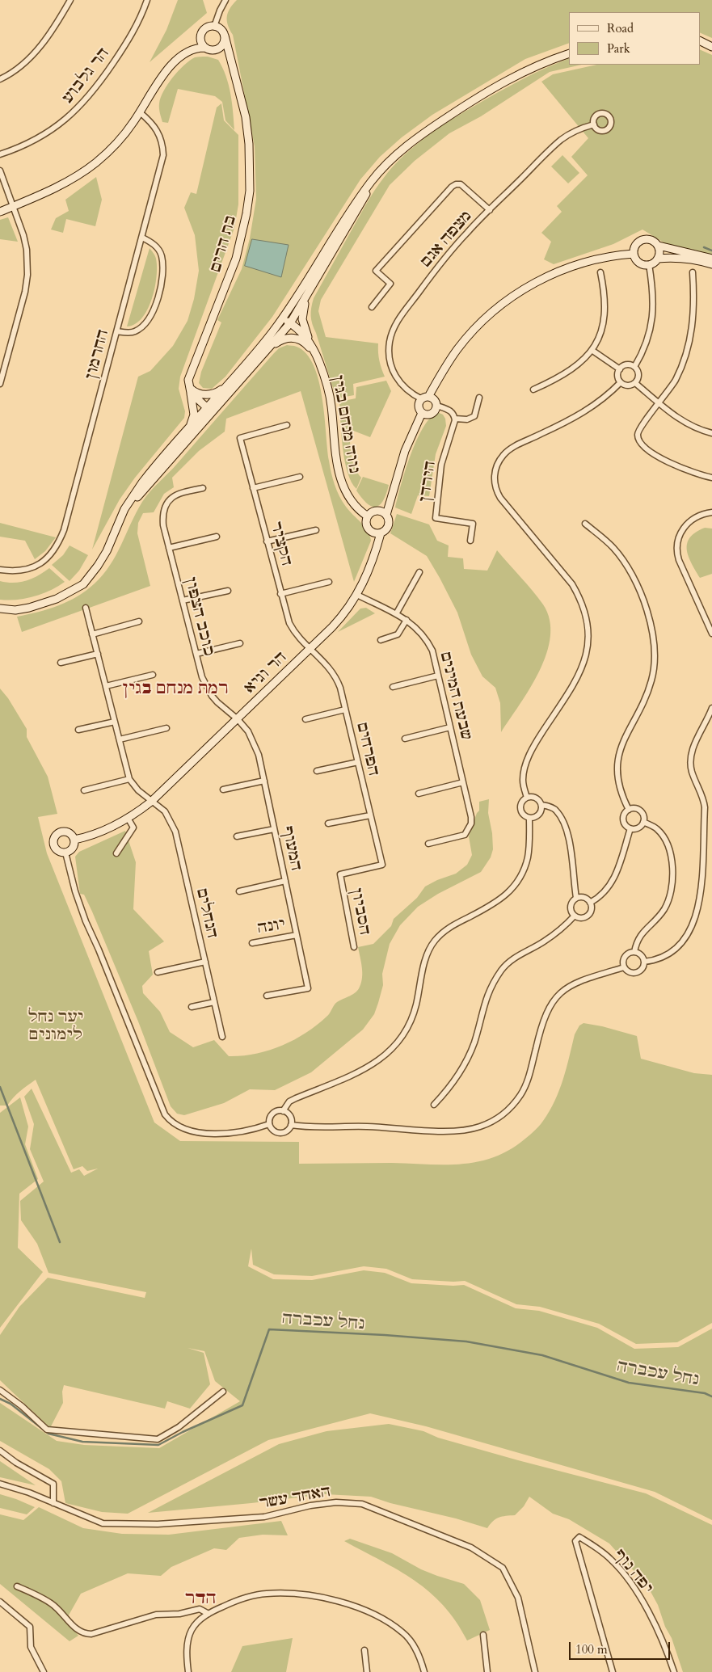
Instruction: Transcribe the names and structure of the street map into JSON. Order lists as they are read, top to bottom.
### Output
{
  "streets": {
    "street": [
      "הר גלבוע",
      "מצפה אגם",
      "בת הרים",
      "החרמון",
      "נווה מנחם בגין",
      "הירדן",
      "הקציר",
      "כוכב הצפון",
      "הר וגיא",
      "שבעת המינים",
      "הפרחים",
      "המעוף",
      "הסביון",
      "הנחלים",
      "יונה",
      "האחד עשר",
      "יפה נוף"
    ]
  },
  "crossings": [
    ["נווה מנחם בגין", "הר וגיא"],
    ["הקציר", "הר וגיא"],
    ["הקציר", "הפרחים"],
    ["כוכב הצפון", "הר וגיא"],
    ["כוכב הצפון", "המעוף"],
    ["הר וגיא", "שבעת המינים"],
    ["הר וגיא", "הפרחים"],
    ["הר וגיא", "המעוף"],
    ["הר וגיא", "הנחלים"],
    ["הפרחים", "הסביון"],
    ["המעוף", "יונה"]
  ],
  "districts": ["רמת מנחם בגין", "הדר"],
  "water": ["נחל עכברה"],
  "parks": ["יער נחל לימונים"],
  "legend": ["Road", "Park"],
  "scale_bar": "100 m"
}
